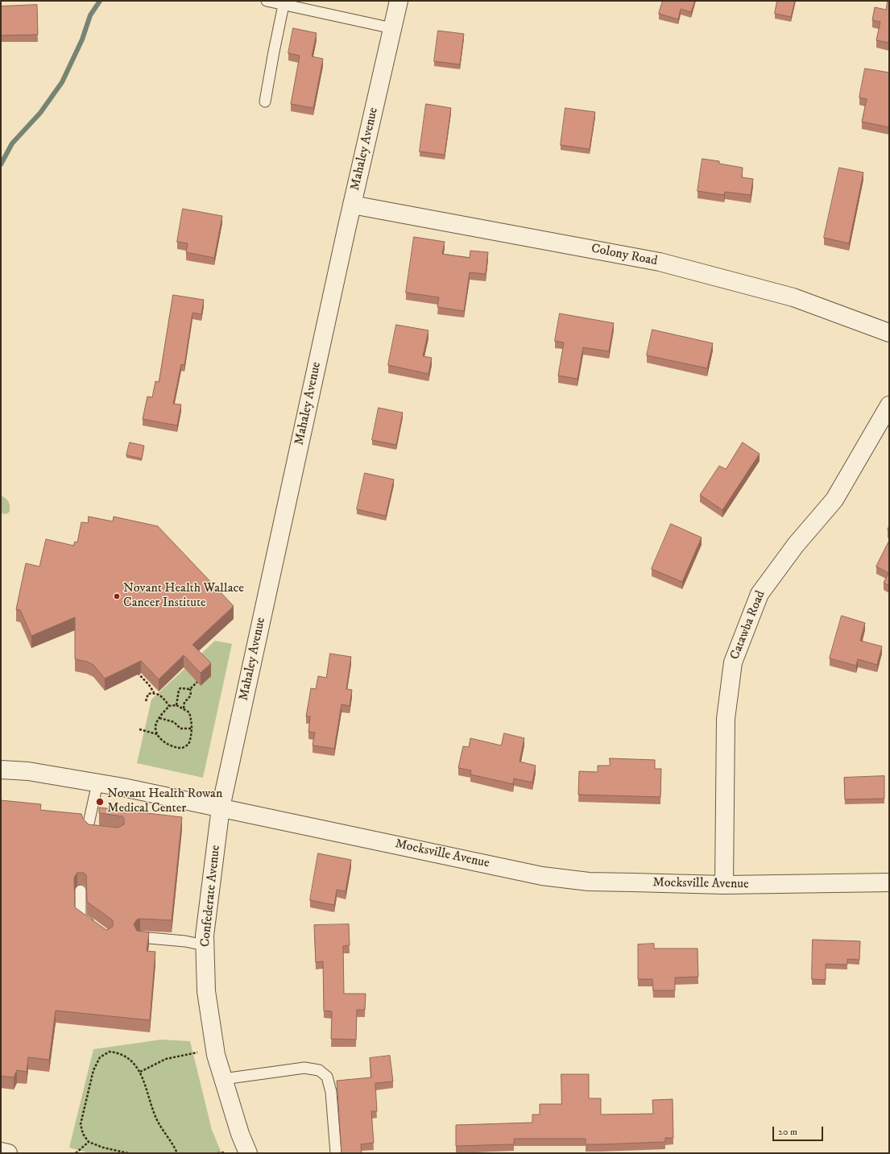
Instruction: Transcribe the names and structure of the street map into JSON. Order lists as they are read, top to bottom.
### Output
{
  "streets": {
    "street": [
      "Mahaley Avenue",
      "Colony Road",
      "Catawba Road",
      "Mocksville Avenue",
      "Confederate Avenue"
    ]
  },
  "crossings": [
    ["Mahaley Avenue", "Colony Road"],
    ["Mahaley Avenue", "Mocksville Avenue"],
    ["Mahaley Avenue", "Confederate Avenue"],
    ["Catawba Road", "Mocksville Avenue"],
    ["Mocksville Avenue", "Confederate Avenue"]
  ],
  "places": ["Novant Health Wallace Cancer Institute", "Novant Health Rowan Medical Center"],
  "scale_bar": "20 m"
}
